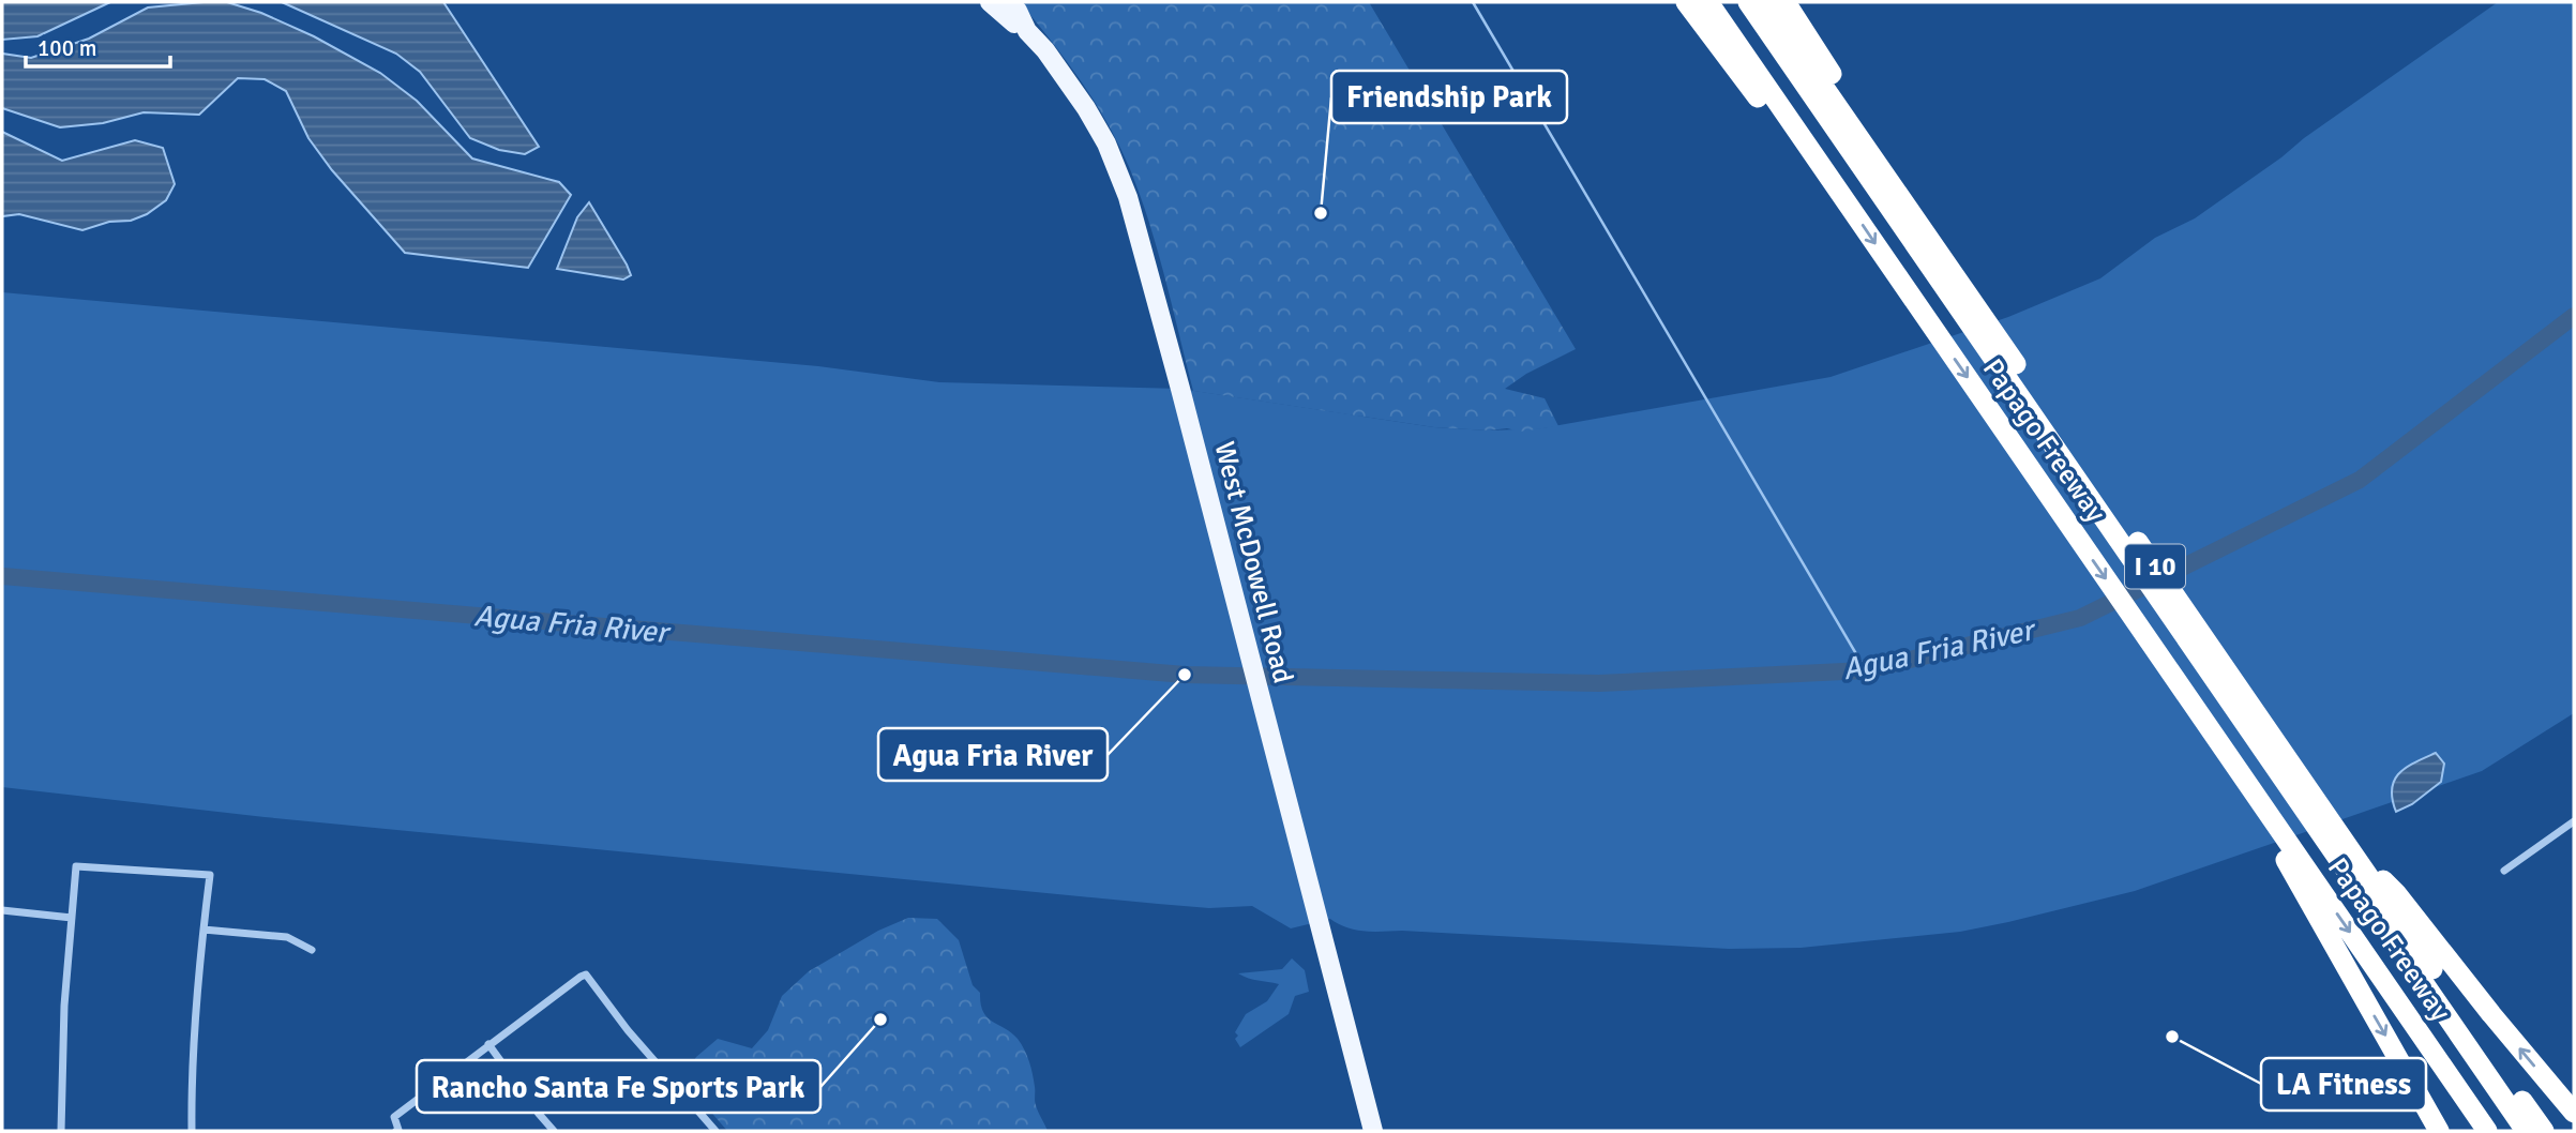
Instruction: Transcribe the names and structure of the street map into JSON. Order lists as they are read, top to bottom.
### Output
{
  "streets": {
    "highway": ["Papago Freeway", "I 10"],
    "main road": ["West McDowell Road"]
  },
  "water": ["Agua Fria River"],
  "places": [
    "Friendship Park",
    "Agua Fria River",
    "Rancho Santa Fe Sports Park",
    "LA Fitness"
  ],
  "scale_bar": "100 m"
}
